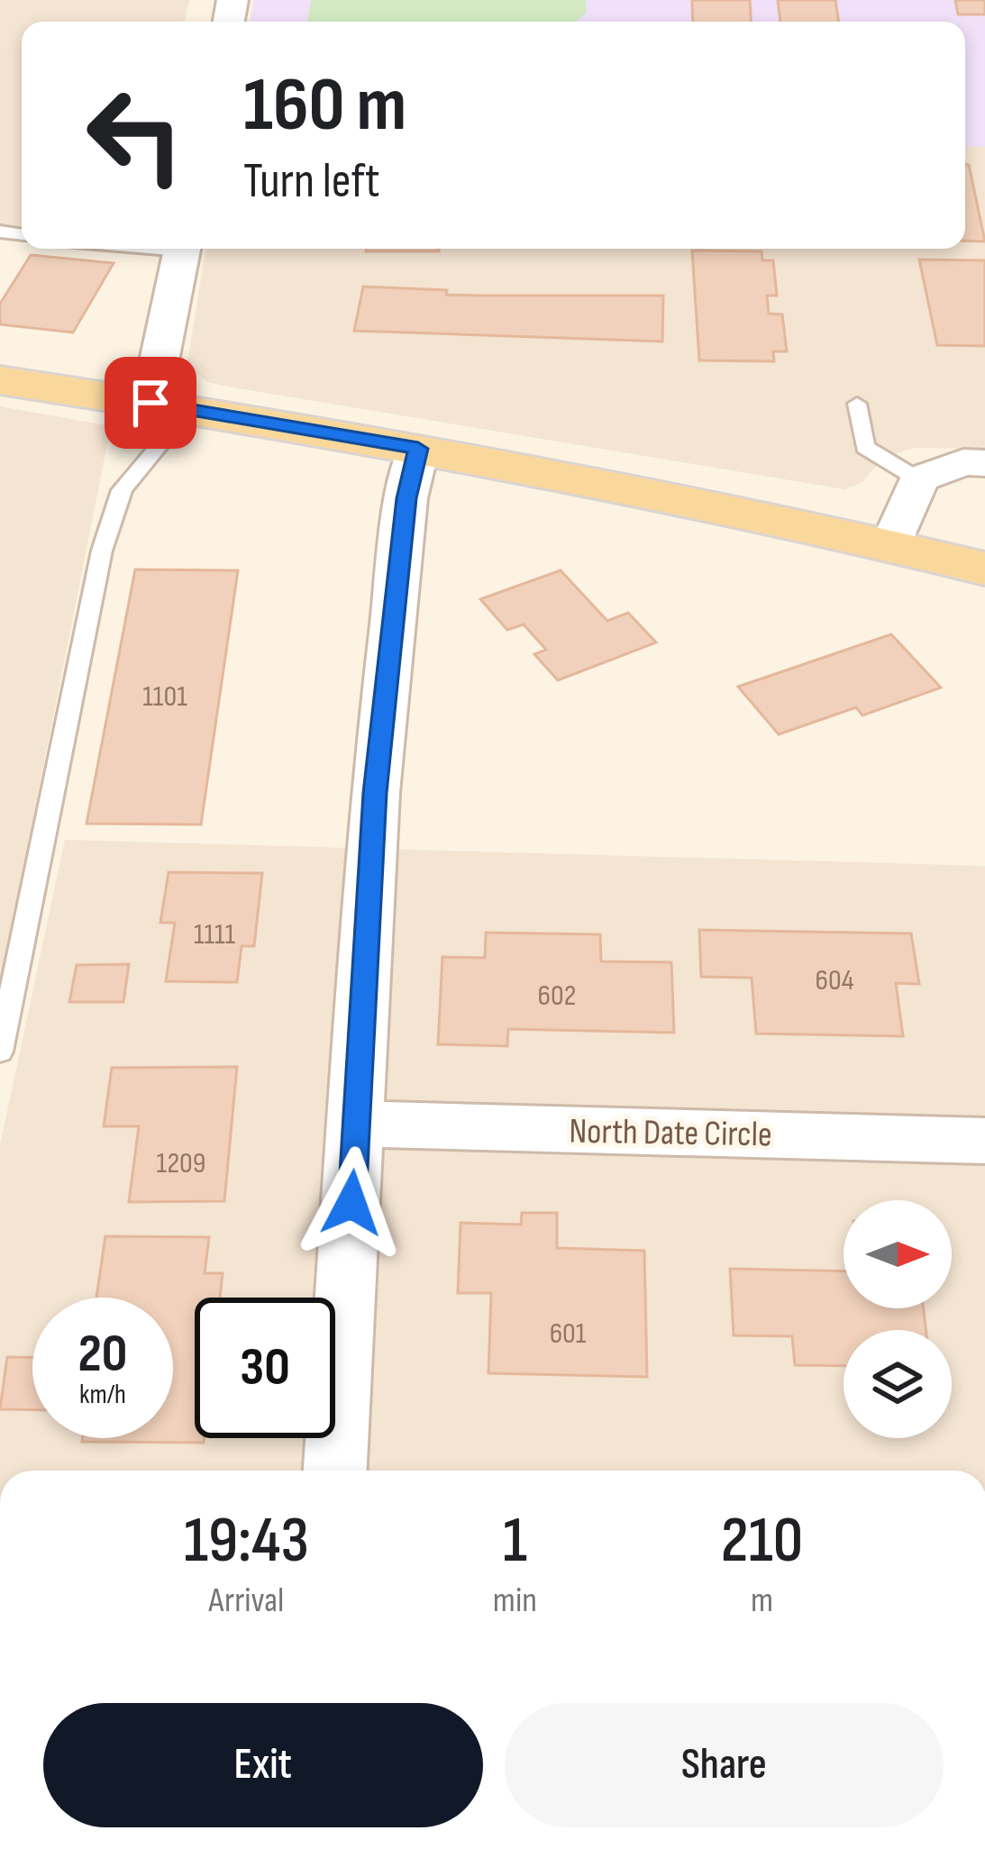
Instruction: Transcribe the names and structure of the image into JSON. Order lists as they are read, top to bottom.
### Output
{
  "streets": {
    "street": ["North Date Circle"]
  },
  "house_numbers": [
    "1101",
    "1111",
    "604",
    "602",
    "1209",
    "601"
  ],
  "north": "right",
  "page": {
    "turn": ["160 m", "Turn left"],
    "speed": "20 km/h",
    "limit": "30",
    "eta": [
      "19:43",
      "Arrival",
      "1",
      "min",
      "210",
      "m"
    ],
    "buttons": ["Exit", "Share"]
  }
}
